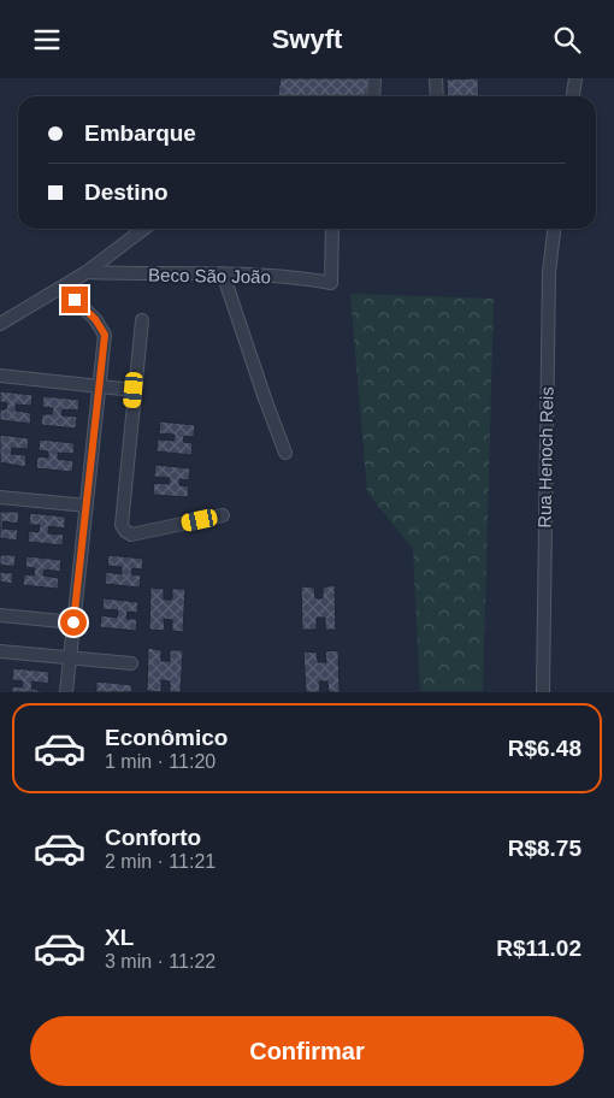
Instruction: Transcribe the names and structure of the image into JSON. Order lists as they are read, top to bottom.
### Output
{
  "streets": {
    "street": ["Beco São João", "Rua Henoch Reis"]
  },
  "page": {
    "header": "Swyft",
    "banner": ["Embarque", "Destino"],
    "list": [
      {
        "name": "Econômico",
        "note": "1 min · 11:20",
        "value": "R$6.48"
      },
      {
        "name": "Conforto",
        "note": "2 min · 11:21",
        "value": "R$8.75"
      },
      {
        "name": "XL",
        "note": "3 min · 11:22",
        "value": "R$11.02"
      }
    ],
    "buttons": "Confirmar"
  }
}
